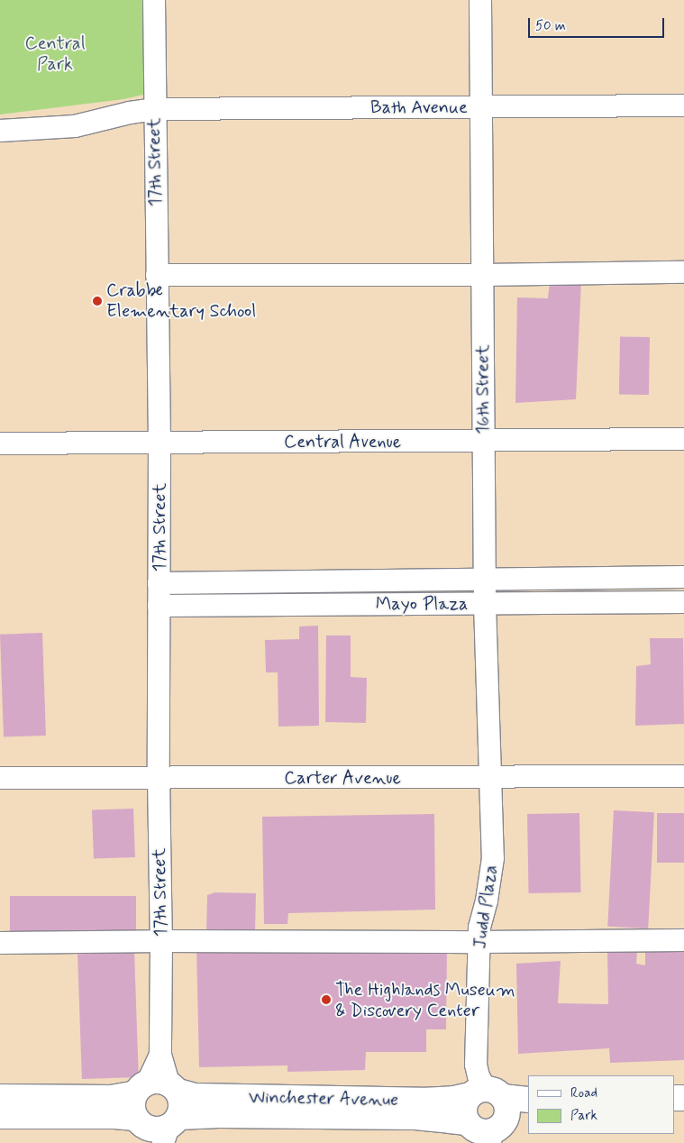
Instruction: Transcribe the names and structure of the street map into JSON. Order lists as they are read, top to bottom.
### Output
{
  "streets": {
    "main road": ["Winchester Avenue"],
    "street": [
      "Bath Avenue",
      "17th Street",
      "16th Street",
      "Central Avenue",
      "Mayo Plaza",
      "Carter Avenue",
      "Judd Plaza"
    ]
  },
  "crossings": [
    ["Bath Avenue", "17th Street"],
    ["Bath Avenue", "16th Street"],
    ["17th Street", "Central Avenue"],
    ["17th Street", "Mayo Plaza"],
    ["17th Street", "Carter Avenue"],
    ["17th Street", "Winchester Avenue"],
    ["16th Street", "Central Avenue"],
    ["16th Street", "Mayo Plaza"],
    ["16th Street", "Carter Avenue"],
    ["16th Street", "Judd Plaza"],
    ["Carter Avenue", "Judd Plaza"],
    ["Judd Plaza", "Winchester Avenue"]
  ],
  "parks": ["Central Park"],
  "places": ["Crabbe Elementary School", "The Highlands Museum & Discovery Center"],
  "legend": ["Road", "Park"],
  "scale_bar": "50 m"
}
